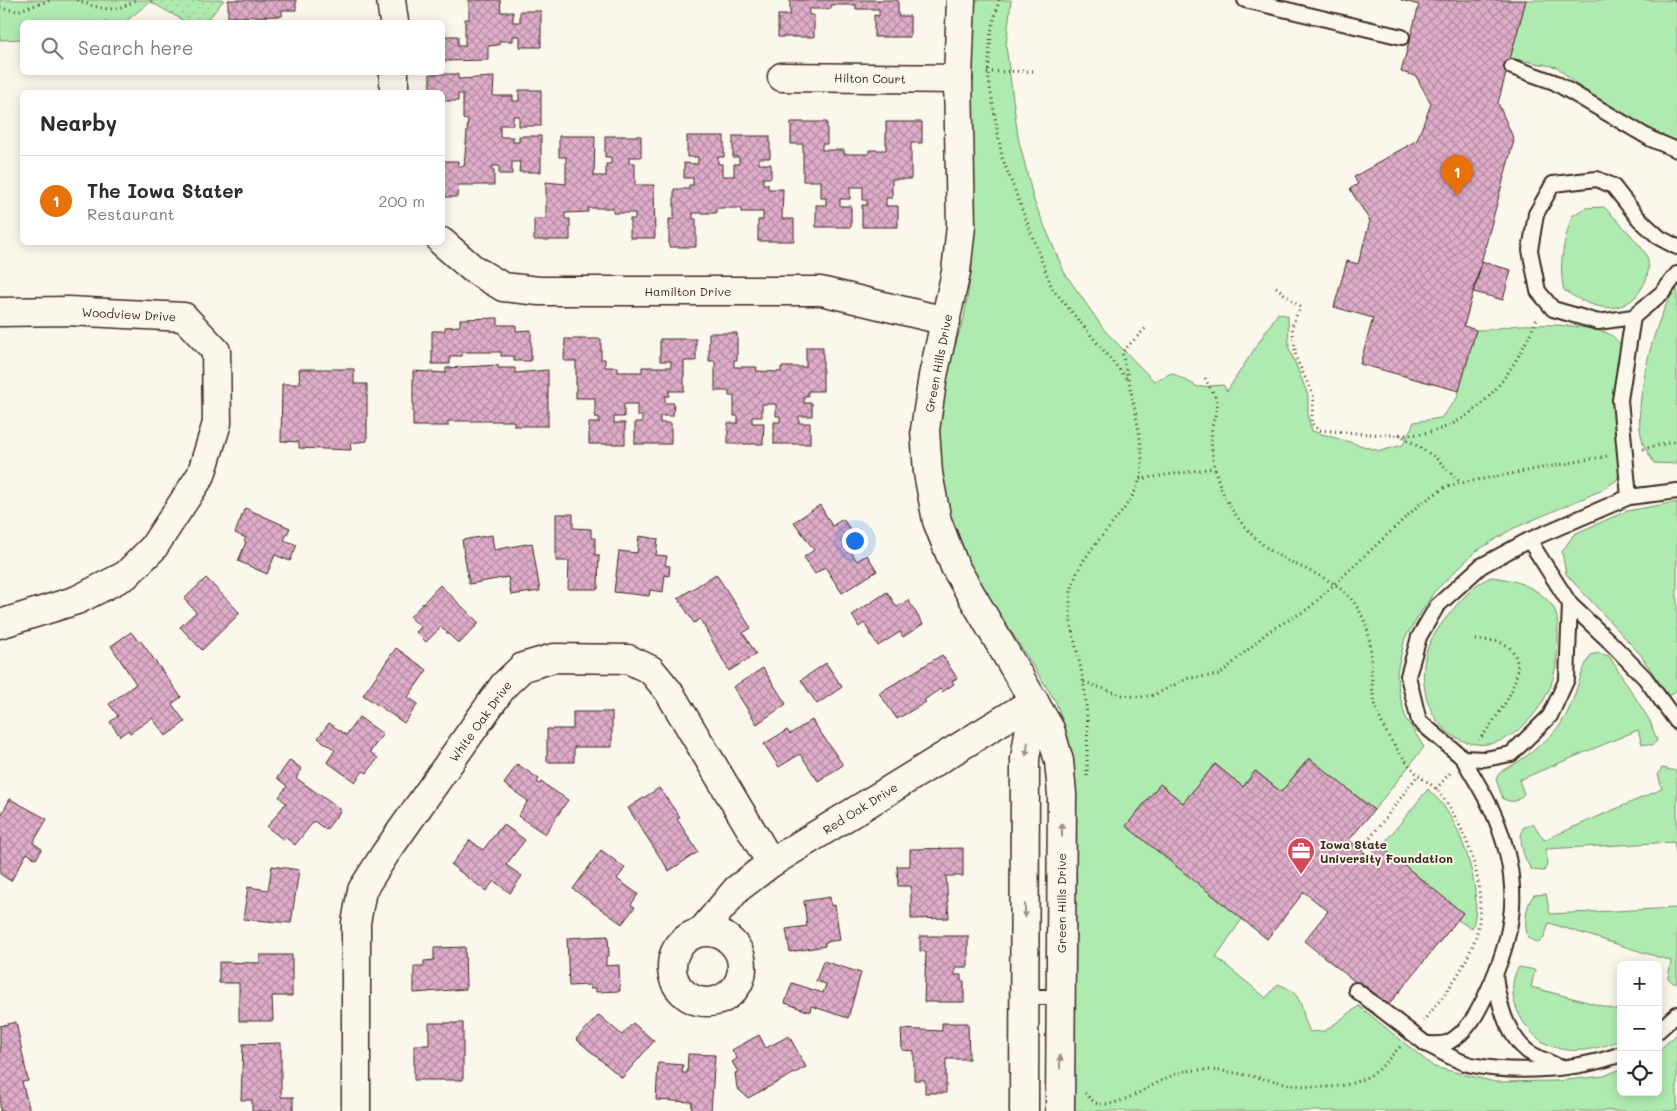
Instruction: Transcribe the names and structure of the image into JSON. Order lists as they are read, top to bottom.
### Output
{
  "streets": {
    "street": [
      "Hilton Court",
      "Hamilton Drive",
      "Woodview Drive",
      "Green Hills Drive",
      "White Oak Drive",
      "Red Oak Drive"
    ]
  },
  "crossings": [
    ["Hilton Court", "Green Hills Drive"],
    ["Hamilton Drive", "Green Hills Drive"],
    ["Green Hills Drive", "Red Oak Drive"],
    ["White Oak Drive", "Red Oak Drive"]
  ],
  "places": {
    "office": ["Iowa State University Foundation"]
  },
  "page": {
    "search": "Search here",
    "heading": "Nearby",
    "pins": "1",
    "list": [
      {
        "mark": "1",
        "name": "The Iowa Stater",
        "note": "Restaurant",
        "value": "200 m"
      }
    ],
    "map_buttons": ["+", "−"]
  }
}
